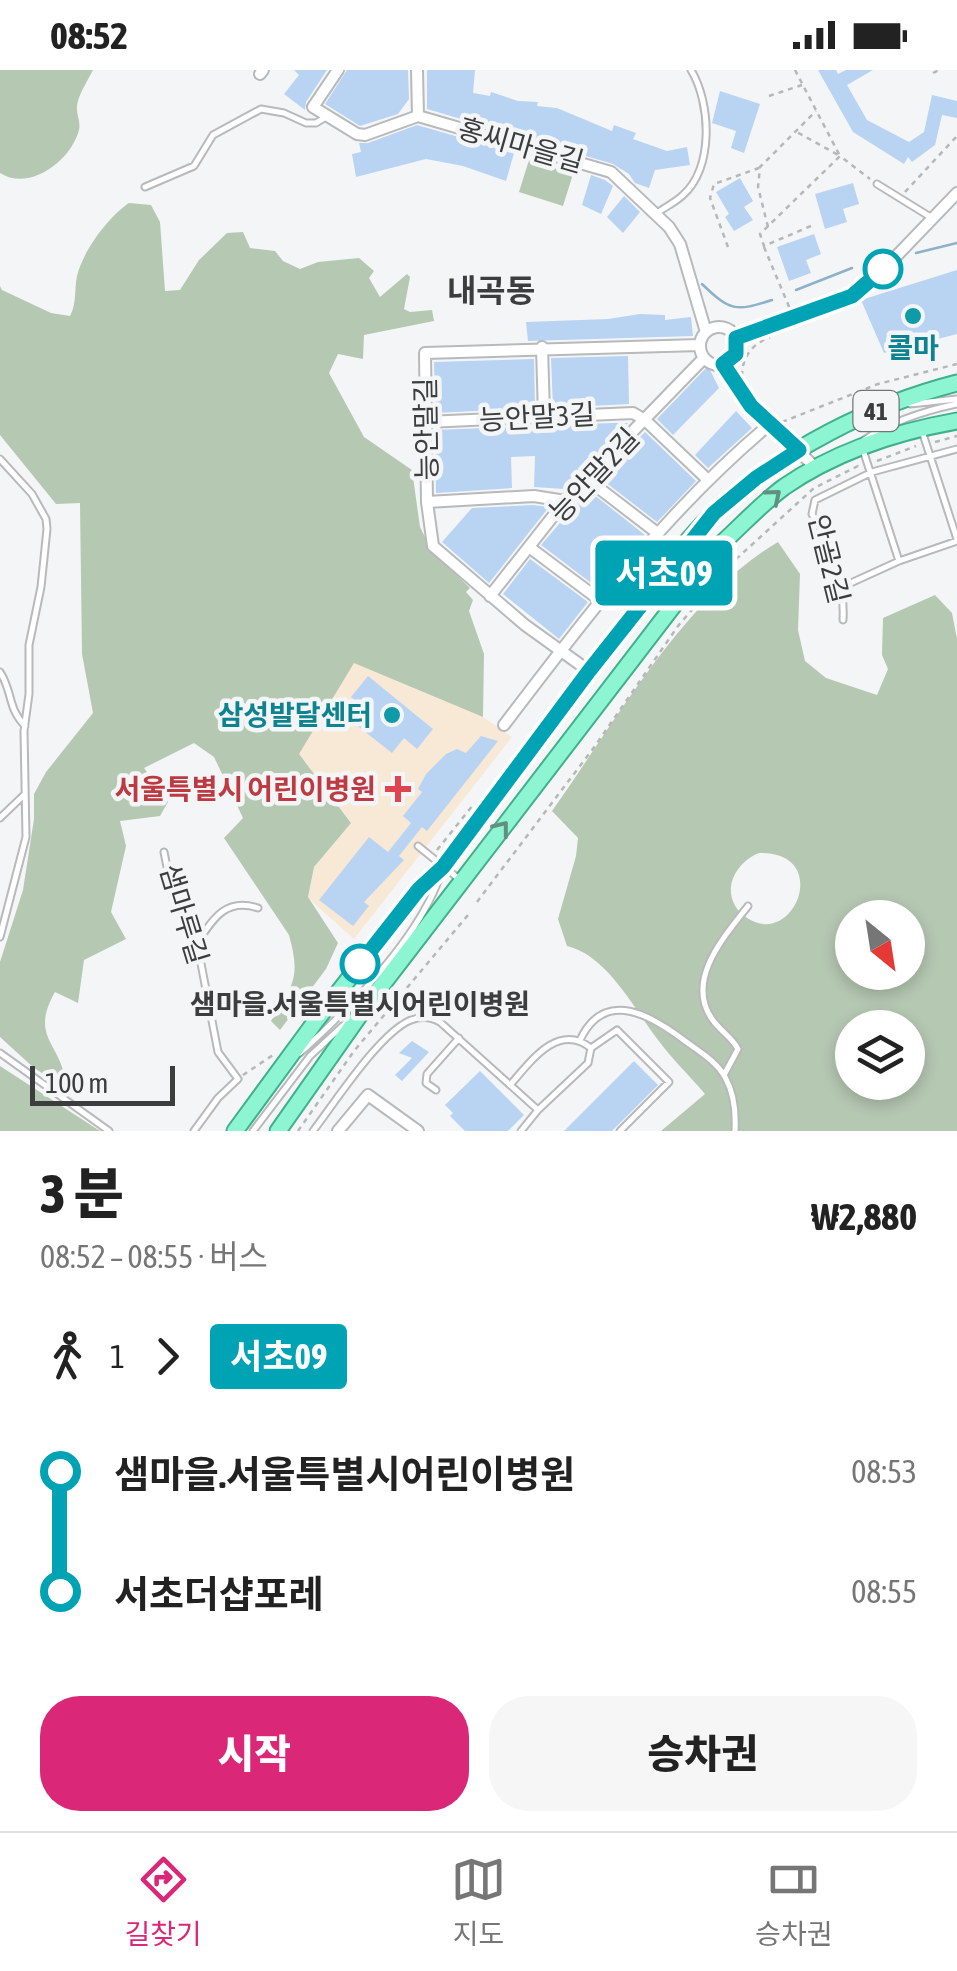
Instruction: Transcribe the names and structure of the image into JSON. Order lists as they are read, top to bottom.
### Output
{
  "streets": {
    "main road": ["41"],
    "street": [
      "홍씨마을길",
      "능안말3길",
      "능안말길",
      "능안말2길"
    ],
    "lane": ["안골2길", "샘마루길"]
  },
  "crossings": [
    ["홍씨마을길", "능안말길"],
    ["홍씨마을길", "능안말2길"],
    ["41", "능안말길"],
    ["능안말3길", "능안말길"],
    ["능안말3길", "능안말2길"],
    ["능안말길", "능안말2길"]
  ],
  "districts": ["내곡동"],
  "places": {
    "other": ["콜마", "삼성발달센터", "샘마을.서울특별시어린이병원"],
    "health": ["서울특별시 어린이병원"]
  },
  "lines": ["bus line 서초09"],
  "scale_bar": "100 m",
  "north": "bottom right",
  "page": {
    "status": "08:52",
    "on_map": "서초09",
    "scale": "100 m",
    "heading": ["3 분", "08:52 – 08:55 · 버스", "₩2,880"],
    "legs": ["1", "서초09"],
    "list": [
      {
        "name": "샘마을.서울특별시어린이병원",
        "value": "08:53"
      },
      {
        "name": "서초더샵포레",
        "value": "08:55"
      }
    ],
    "buttons": ["시작", "승차권"],
    "tabs": ["길찾기", "지도", "승차권"]
  }
}
